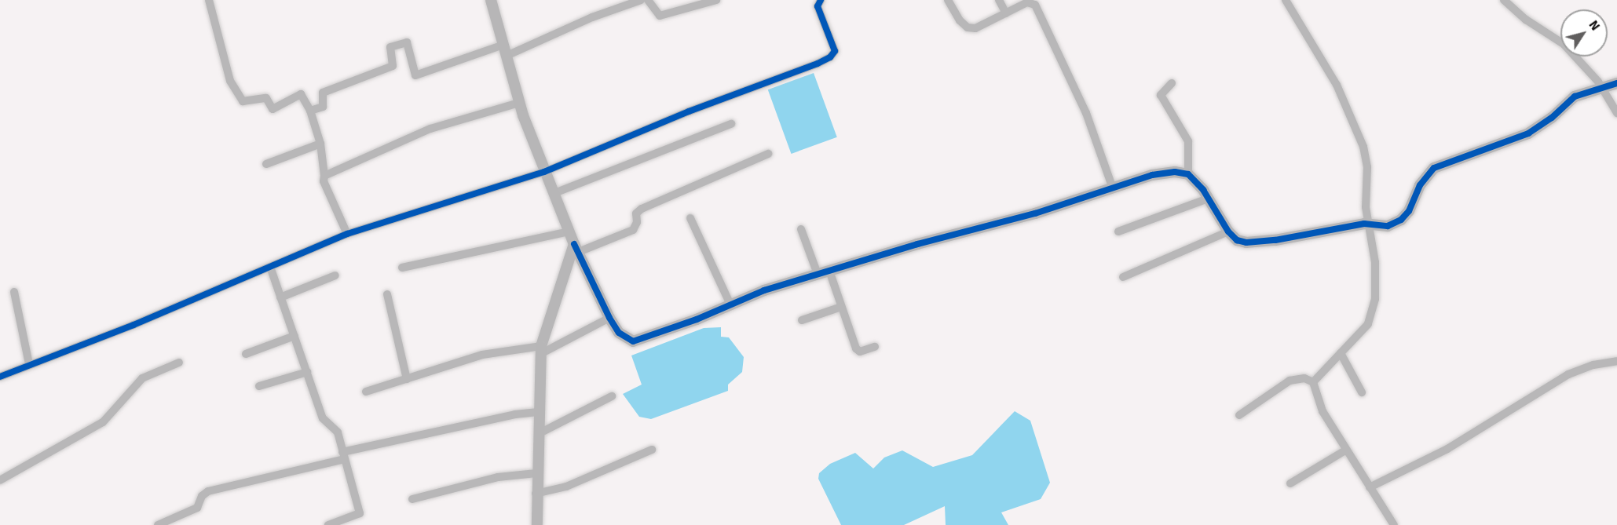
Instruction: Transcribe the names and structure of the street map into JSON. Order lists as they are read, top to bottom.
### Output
{
  "north": "top right"
}
